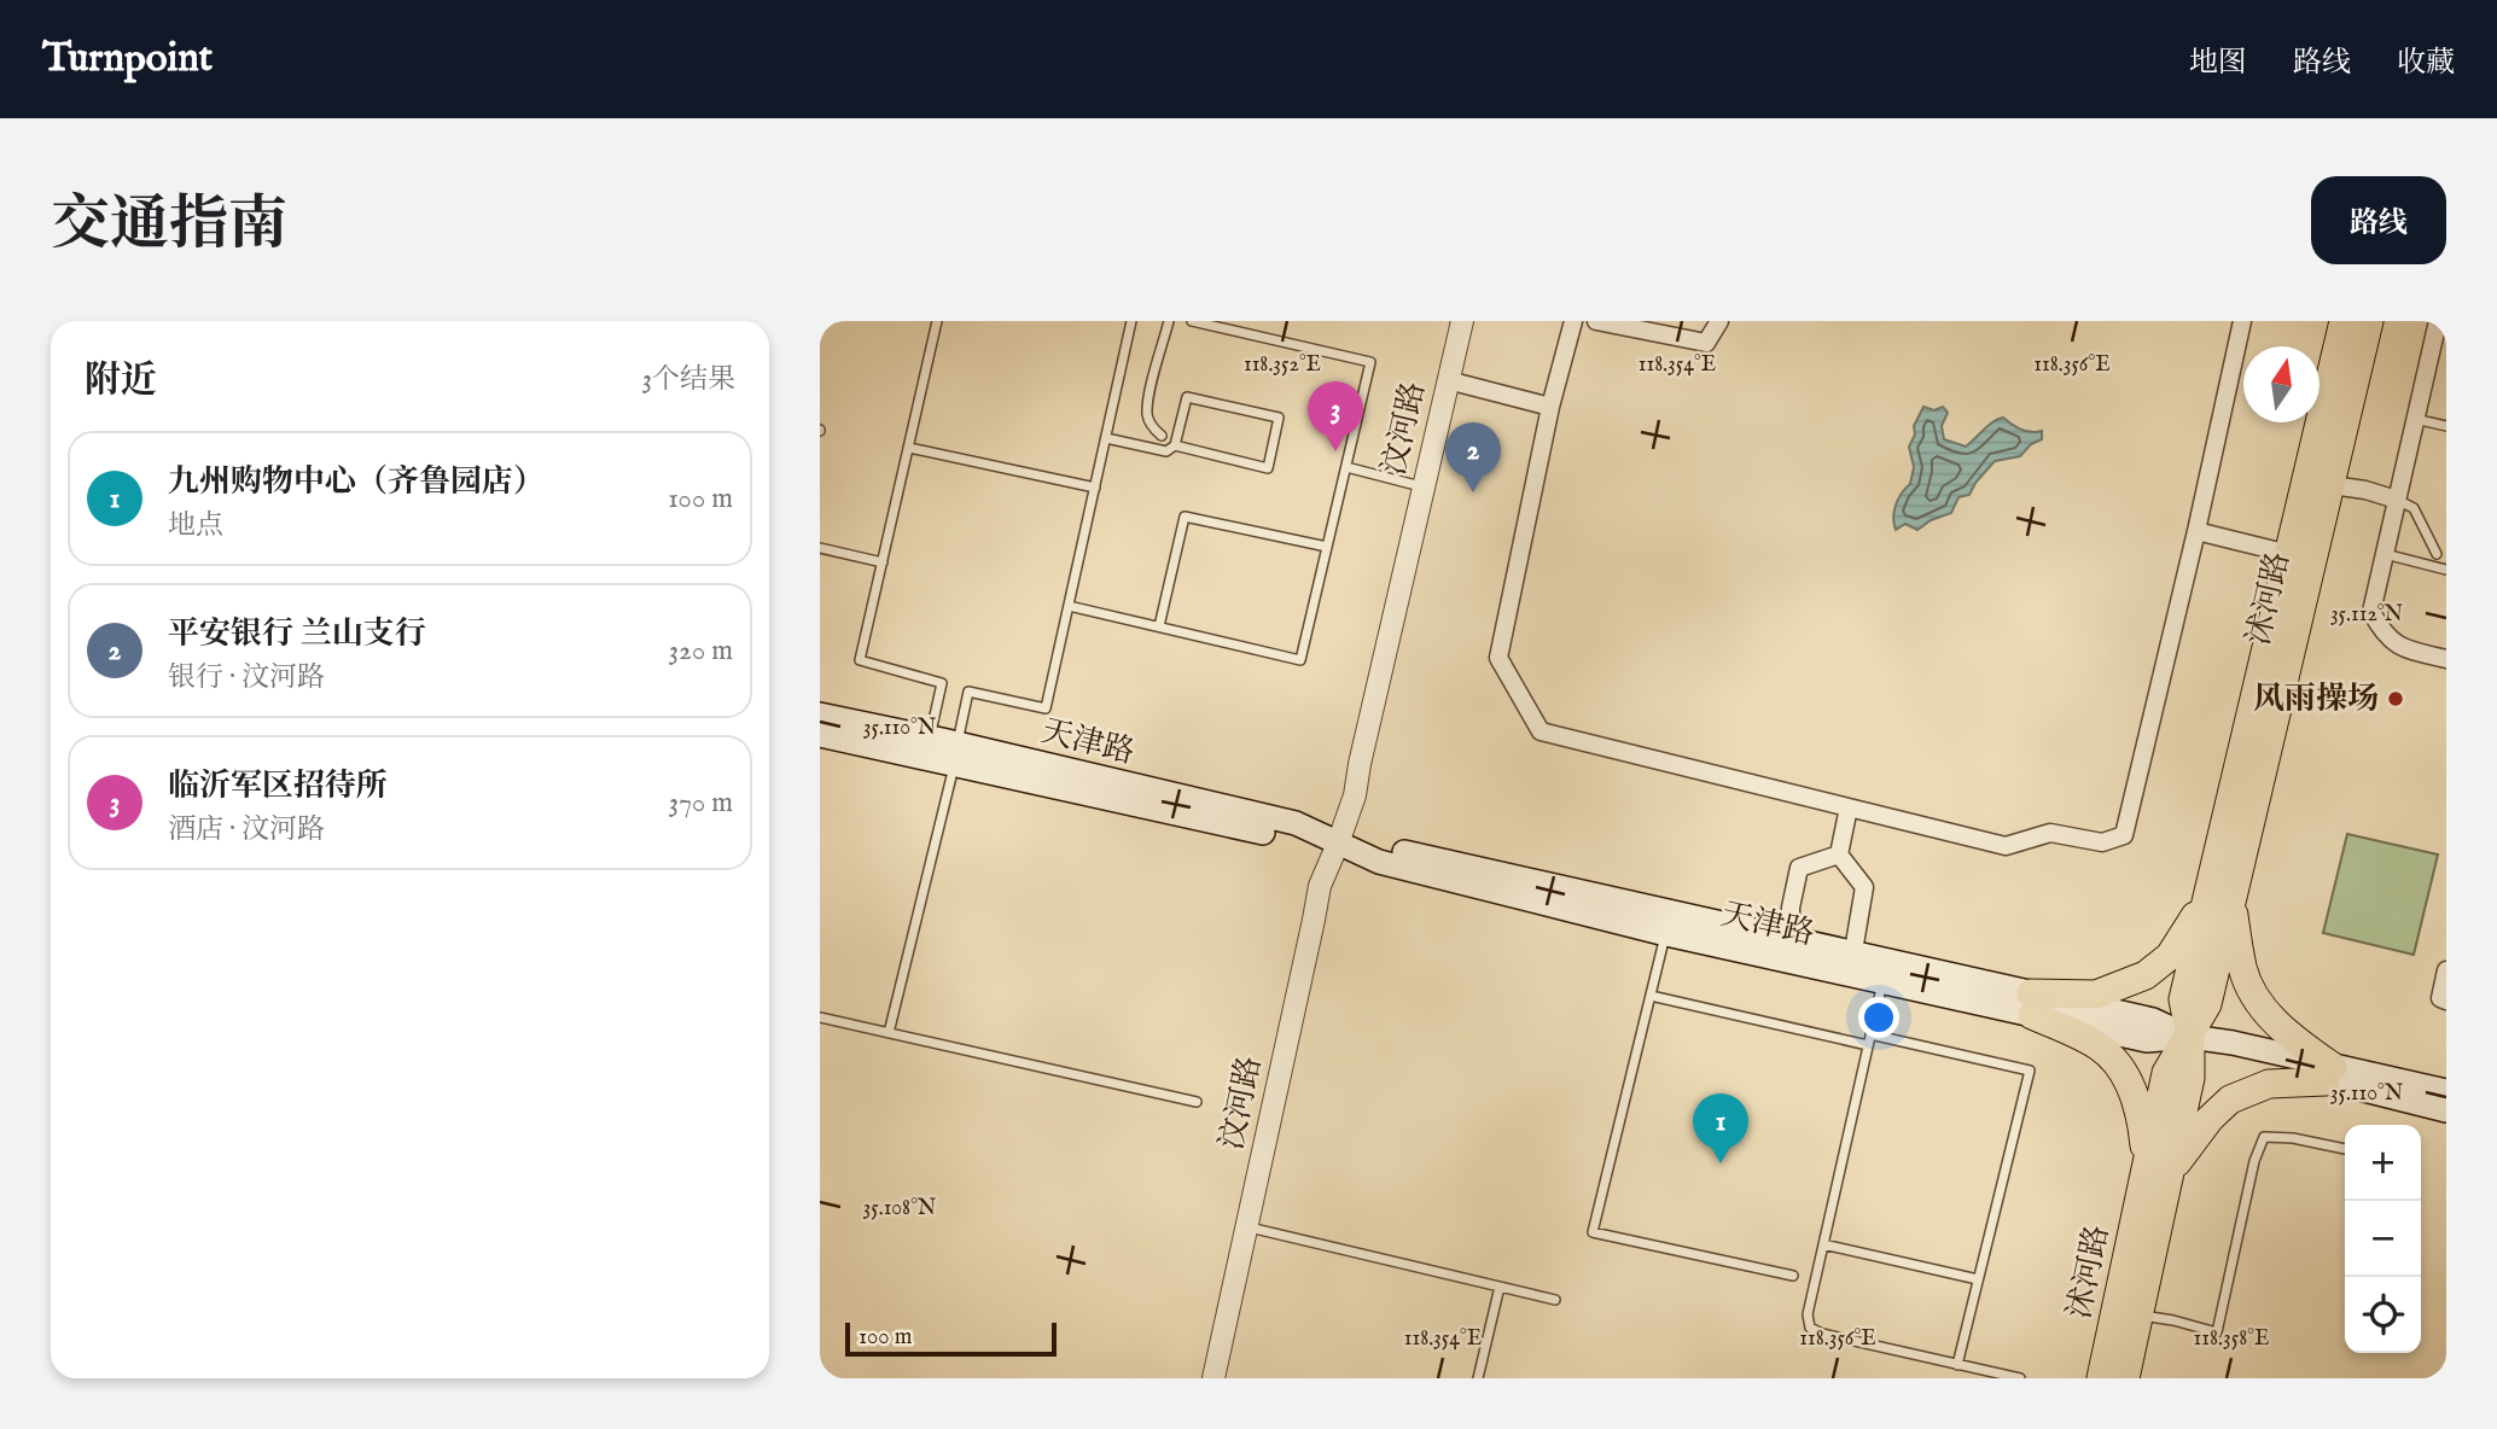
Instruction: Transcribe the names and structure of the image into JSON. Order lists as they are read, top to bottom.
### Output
{
  "streets": {
    "main road": ["沭河路", "天津路"],
    "street": ["汶河路"]
  },
  "crossings": [
    ["汶河路", "天津路"],
    ["沭河路", "天津路"]
  ],
  "places": ["风雨操场"],
  "scale_bar": "100 m",
  "north": "top",
  "page": {
    "header": "Turnpoint",
    "nav": ["地图", "路线", "收藏"],
    "title": "交通指南",
    "buttons": "路线",
    "heading": ["附近", "3个结果"],
    "pins": ["3", "2", "1"],
    "list": [
      {
        "mark": "1",
        "name": "九州购物中心（齐鲁园店）",
        "note": "地点",
        "value": "100 m"
      },
      {
        "mark": "2",
        "name": "平安银行 兰山支行",
        "note": "银行 · 汶河路",
        "value": "320 m"
      },
      {
        "mark": "3",
        "name": "临沂军区招待所",
        "note": "酒店 · 汶河路",
        "value": "370 m"
      }
    ],
    "map_buttons": ["+", "−"],
    "scale": "100 m"
  },
  "coordinates": [
    "118.352°E",
    "118.354°E",
    "118.356°E",
    "35.112°N",
    "35.110°N",
    "35.108°N",
    "118.358°E"
  ]
}
